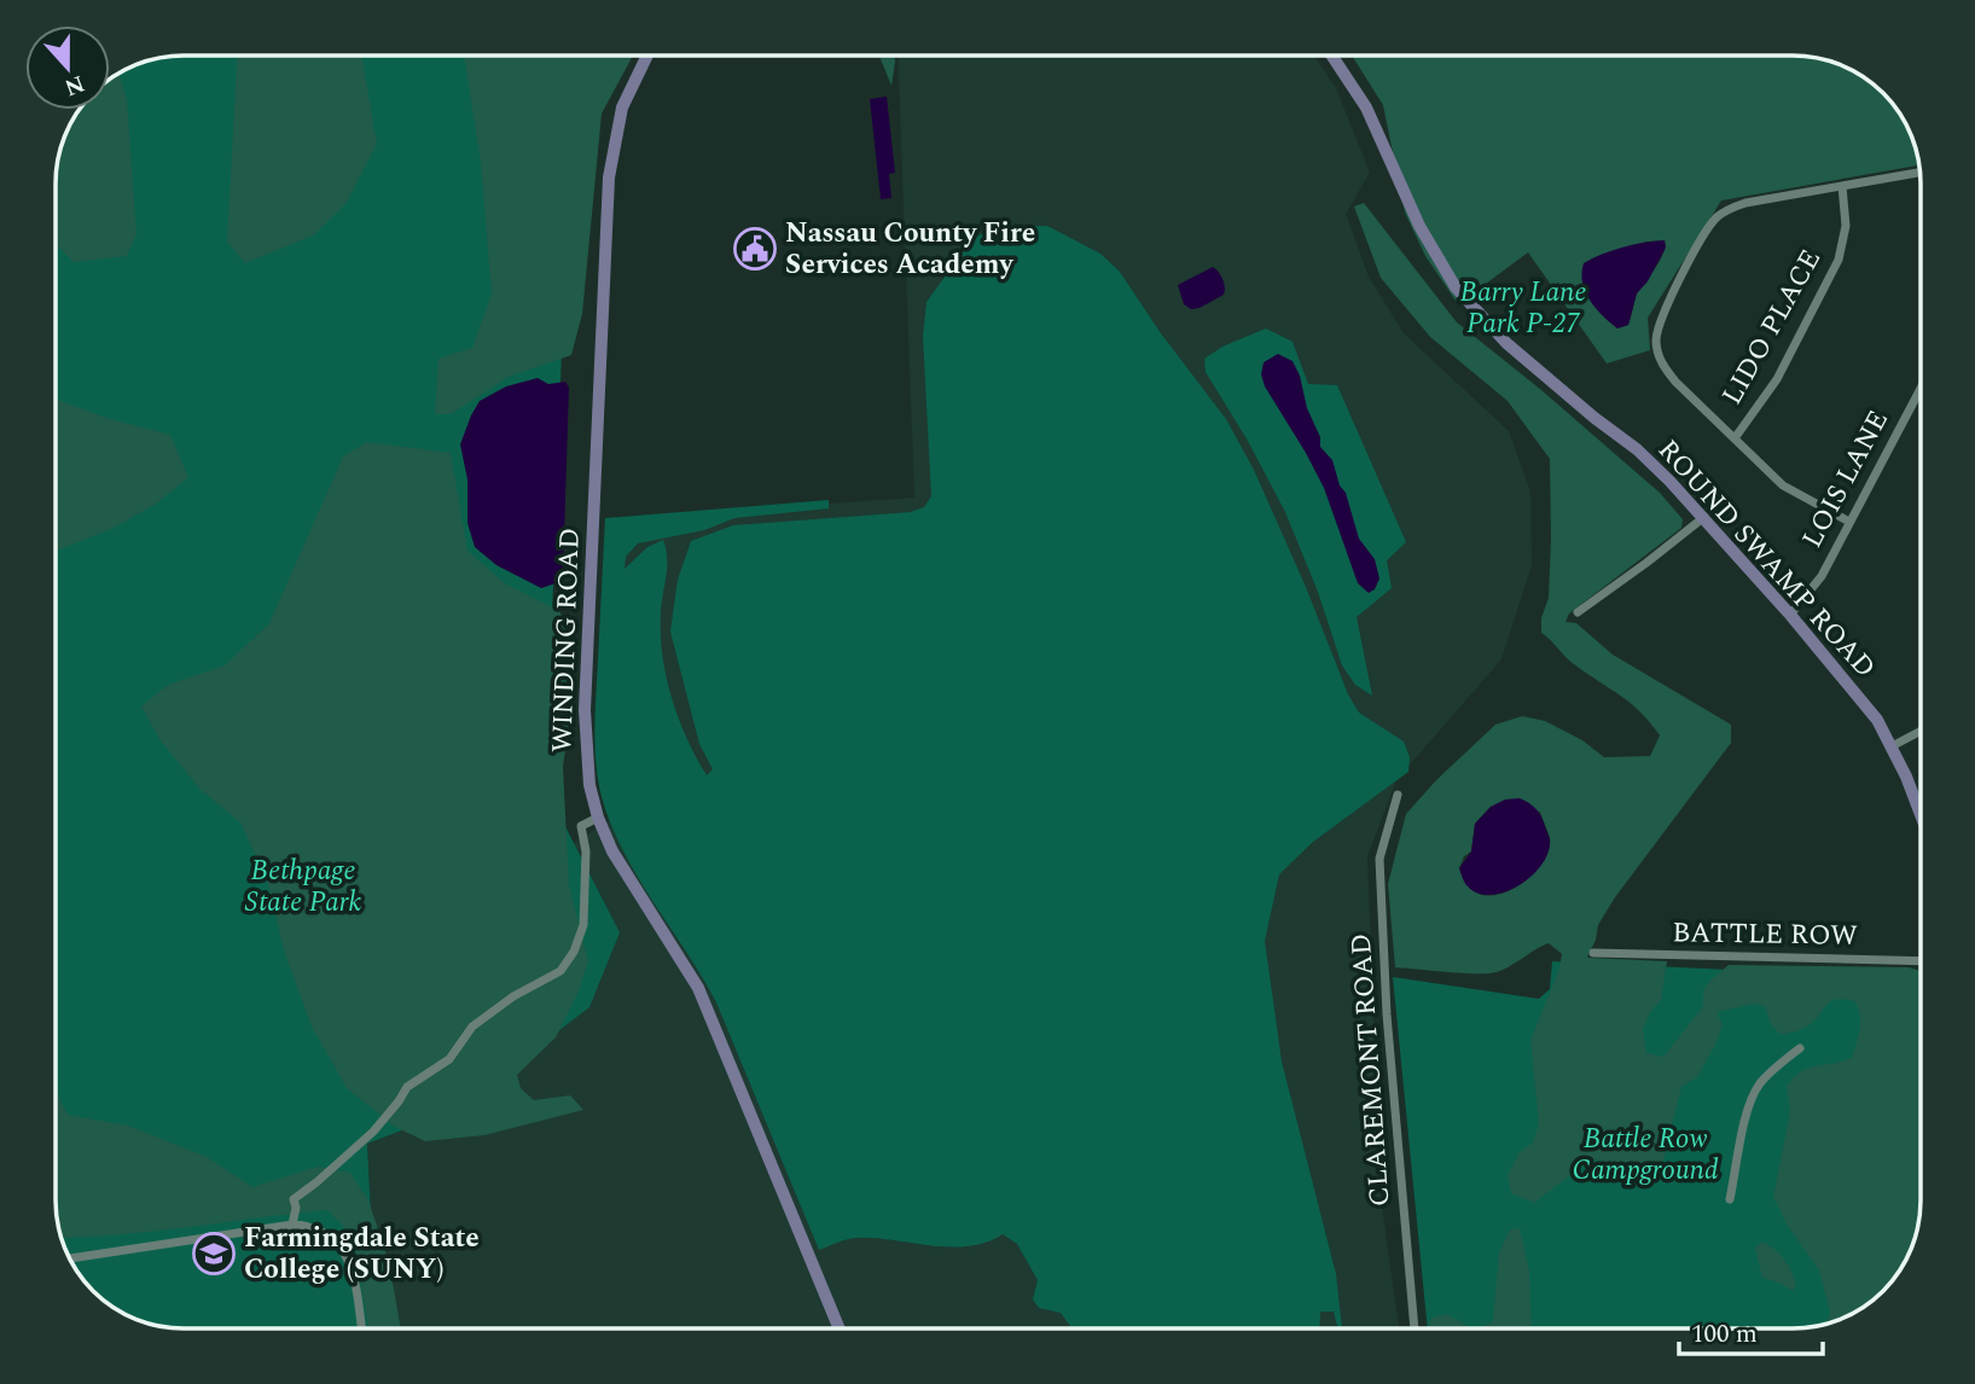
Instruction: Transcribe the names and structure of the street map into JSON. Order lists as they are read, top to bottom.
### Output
{
  "streets": {
    "street": [
      "LIDO PLACE",
      "LOIS LANE",
      "ROUND SWAMP ROAD",
      "WINDING ROAD",
      "BATTLE ROW",
      "CLAREMONT ROAD"
    ]
  },
  "crossings": [
    ["LOIS LANE", "ROUND SWAMP ROAD"]
  ],
  "parks": ["Barry Lane Park P-27", "Bethpage State Park", "Battle Row Campground"],
  "places": {
    "public building": ["Nassau County Fire Services Academy"],
    "school or university": ["Farmingdale State College (SUNY)"]
  },
  "scale_bar": "100 m",
  "north": "bottom"
}
